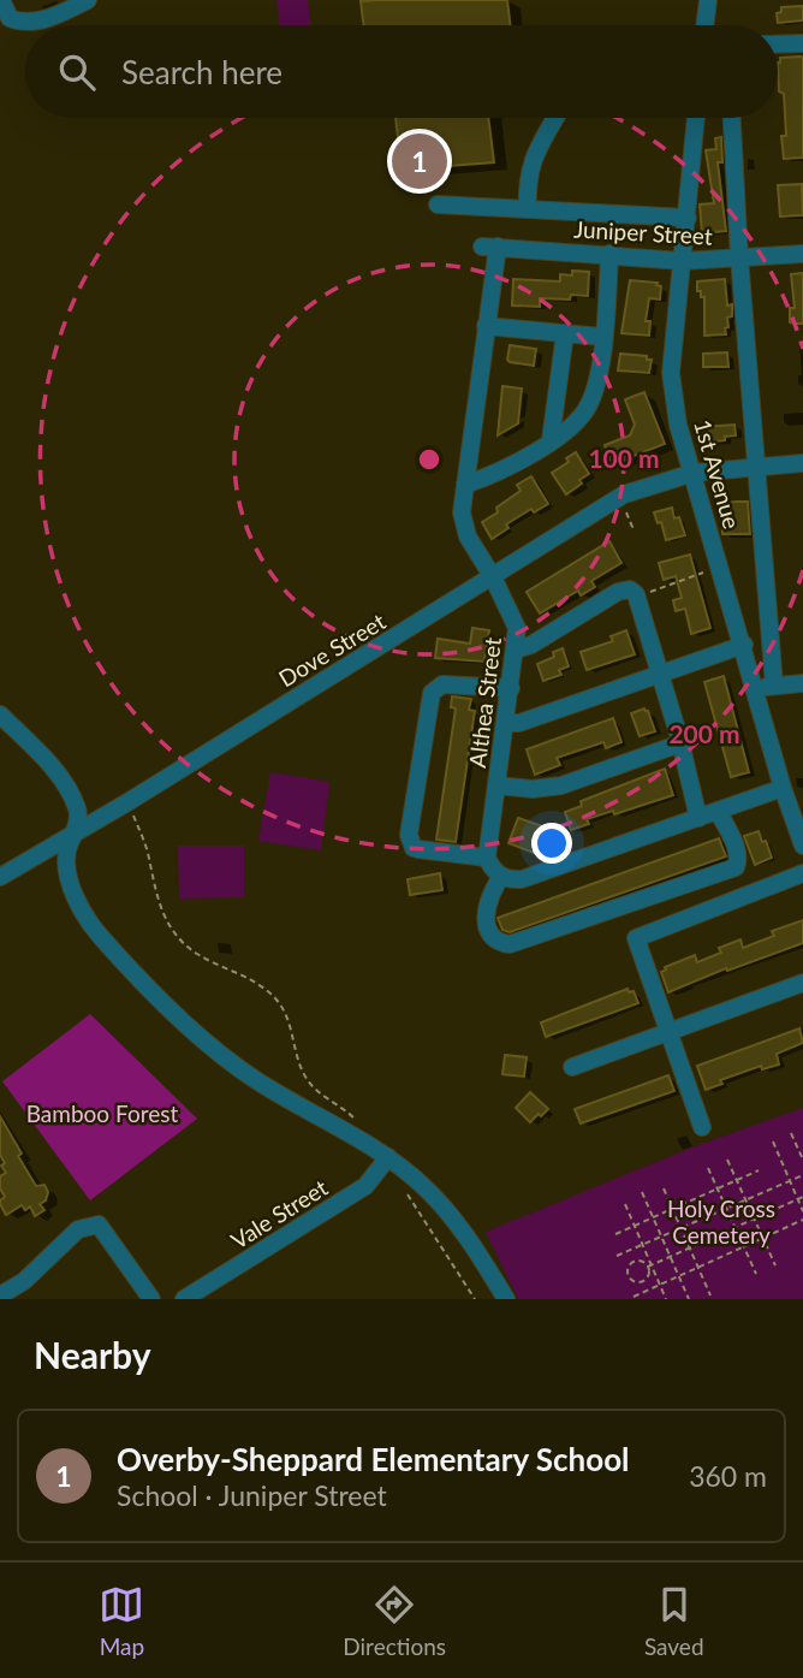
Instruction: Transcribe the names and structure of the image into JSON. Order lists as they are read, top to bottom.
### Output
{
  "streets": {
    "street": [
      "Juniper Street",
      "1st Avenue",
      "Dove Street",
      "Althea Street",
      "Vale Street"
    ]
  },
  "crossings": [
    ["Juniper Street", "1st Avenue"],
    ["Juniper Street", "Althea Street"],
    ["1st Avenue", "Dove Street"],
    ["Dove Street", "Althea Street"]
  ],
  "parks": ["Bamboo Forest", "Holy Cross Cemetery"],
  "page": {
    "search": "Search here",
    "pins": "1",
    "heading": "Nearby",
    "list": [
      {
        "mark": "1",
        "name": "Overby-Sheppard Elementary School",
        "note": "School · Juniper Street",
        "value": "360 m"
      }
    ],
    "nav": ["Map", "Directions", "Saved"]
  },
  "rings": ["100 m", "200 m"]
}
